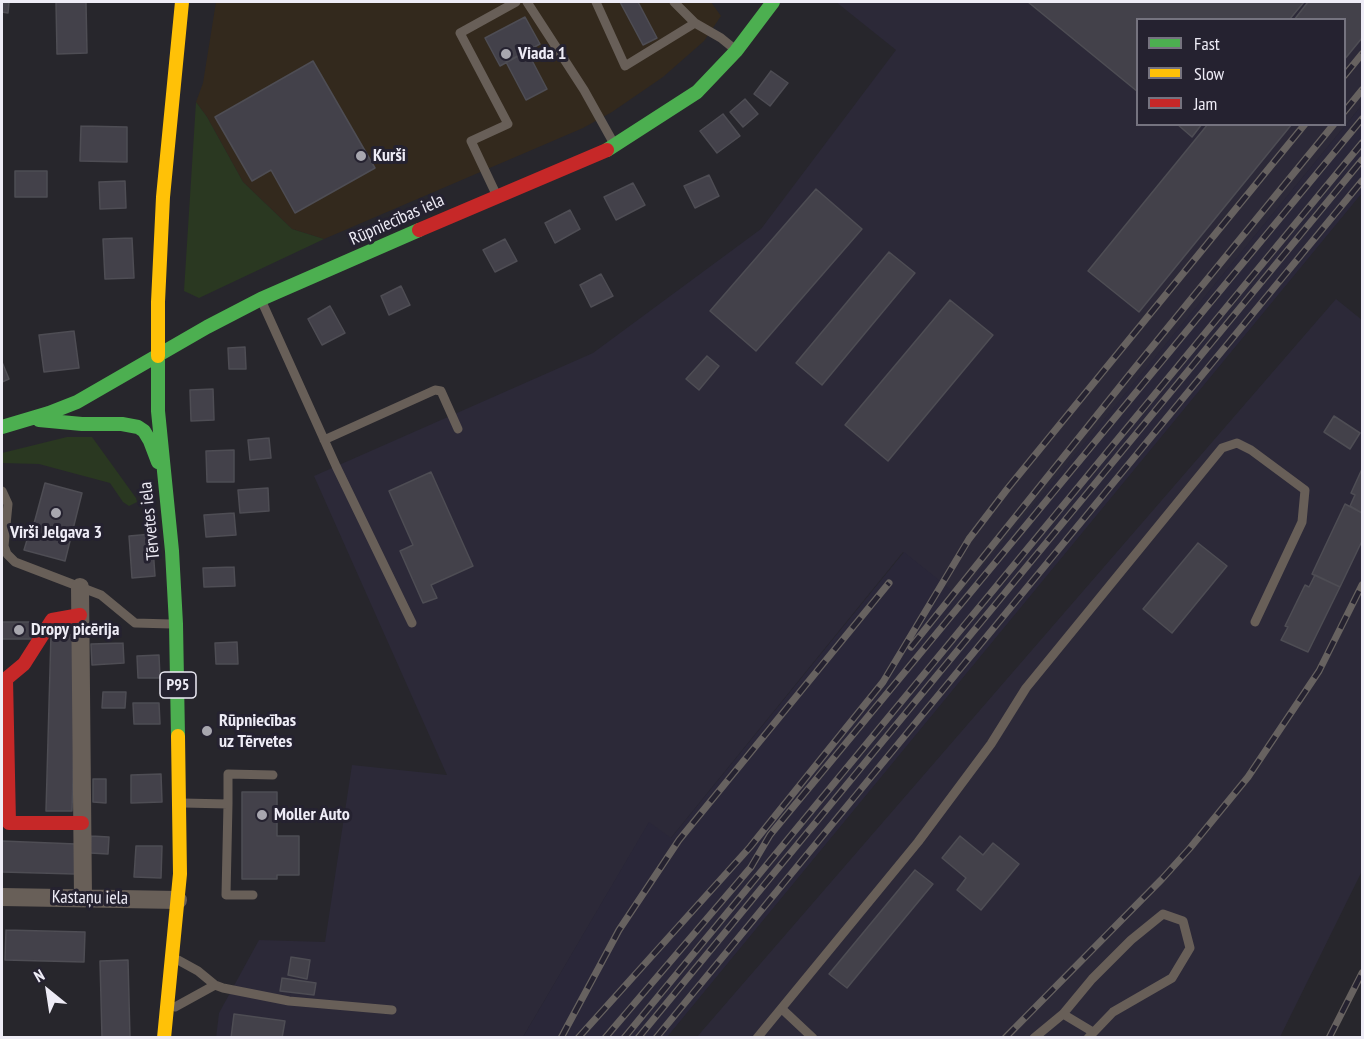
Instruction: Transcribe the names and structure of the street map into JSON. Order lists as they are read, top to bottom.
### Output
{
  "streets": {
    "main road": ["Rūpniecības iela", "Tērvetes iela", "P95"],
    "street": ["Kastaņu iela"]
  },
  "crossings": [
    ["Rūpniecības iela", "Tērvetes iela"],
    ["Tērvetes iela", "Kastaņu iela"]
  ],
  "places": [
    "Viada 1",
    "Kurši",
    "Virši Jelgava 3",
    "Dropy picērija",
    "Rūpniecības uz Tērvetes",
    "Moller Auto"
  ],
  "legend": ["Fast", "Slow", "Jam"],
  "north": "top left"
}
